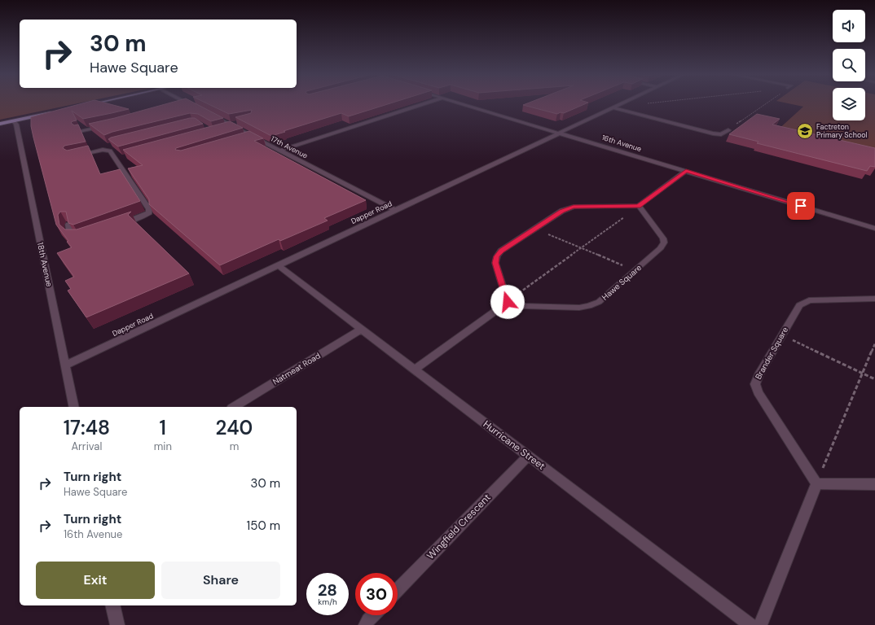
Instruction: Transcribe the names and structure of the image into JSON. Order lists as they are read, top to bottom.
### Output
{
  "streets": {
    "street": [
      "16th Avenue",
      "17th Avenue",
      "Dapper Road",
      "18th Avenue",
      "Hawe Square",
      "Brander Square",
      "Natmeat Road",
      "Hurricane Street",
      "Wingfield Crescent"
    ]
  },
  "crossings": [
    ["16th Avenue", "Dapper Road"],
    ["17th Avenue", "Dapper Road"],
    ["Dapper Road", "18th Avenue"],
    ["Dapper Road", "Hurricane Street"],
    ["Natmeat Road", "Hurricane Street"],
    ["Hurricane Street", "Wingfield Crescent"]
  ],
  "places": {
    "school or university": ["Factreton Primary School"]
  },
  "page": {
    "turn": ["30 m", "Hawe Square"],
    "eta": [
      "17:48",
      "Arrival",
      "1",
      "min",
      "240",
      "m"
    ],
    "list": [
      {
        "name": "Turn right",
        "note": "Hawe Square",
        "value": "30 m"
      },
      {
        "name": "Turn right",
        "note": "16th Avenue",
        "value": "150 m"
      }
    ],
    "buttons": ["Exit", "Share"],
    "speed": "28 km/h",
    "limit": "30"
  }
}
